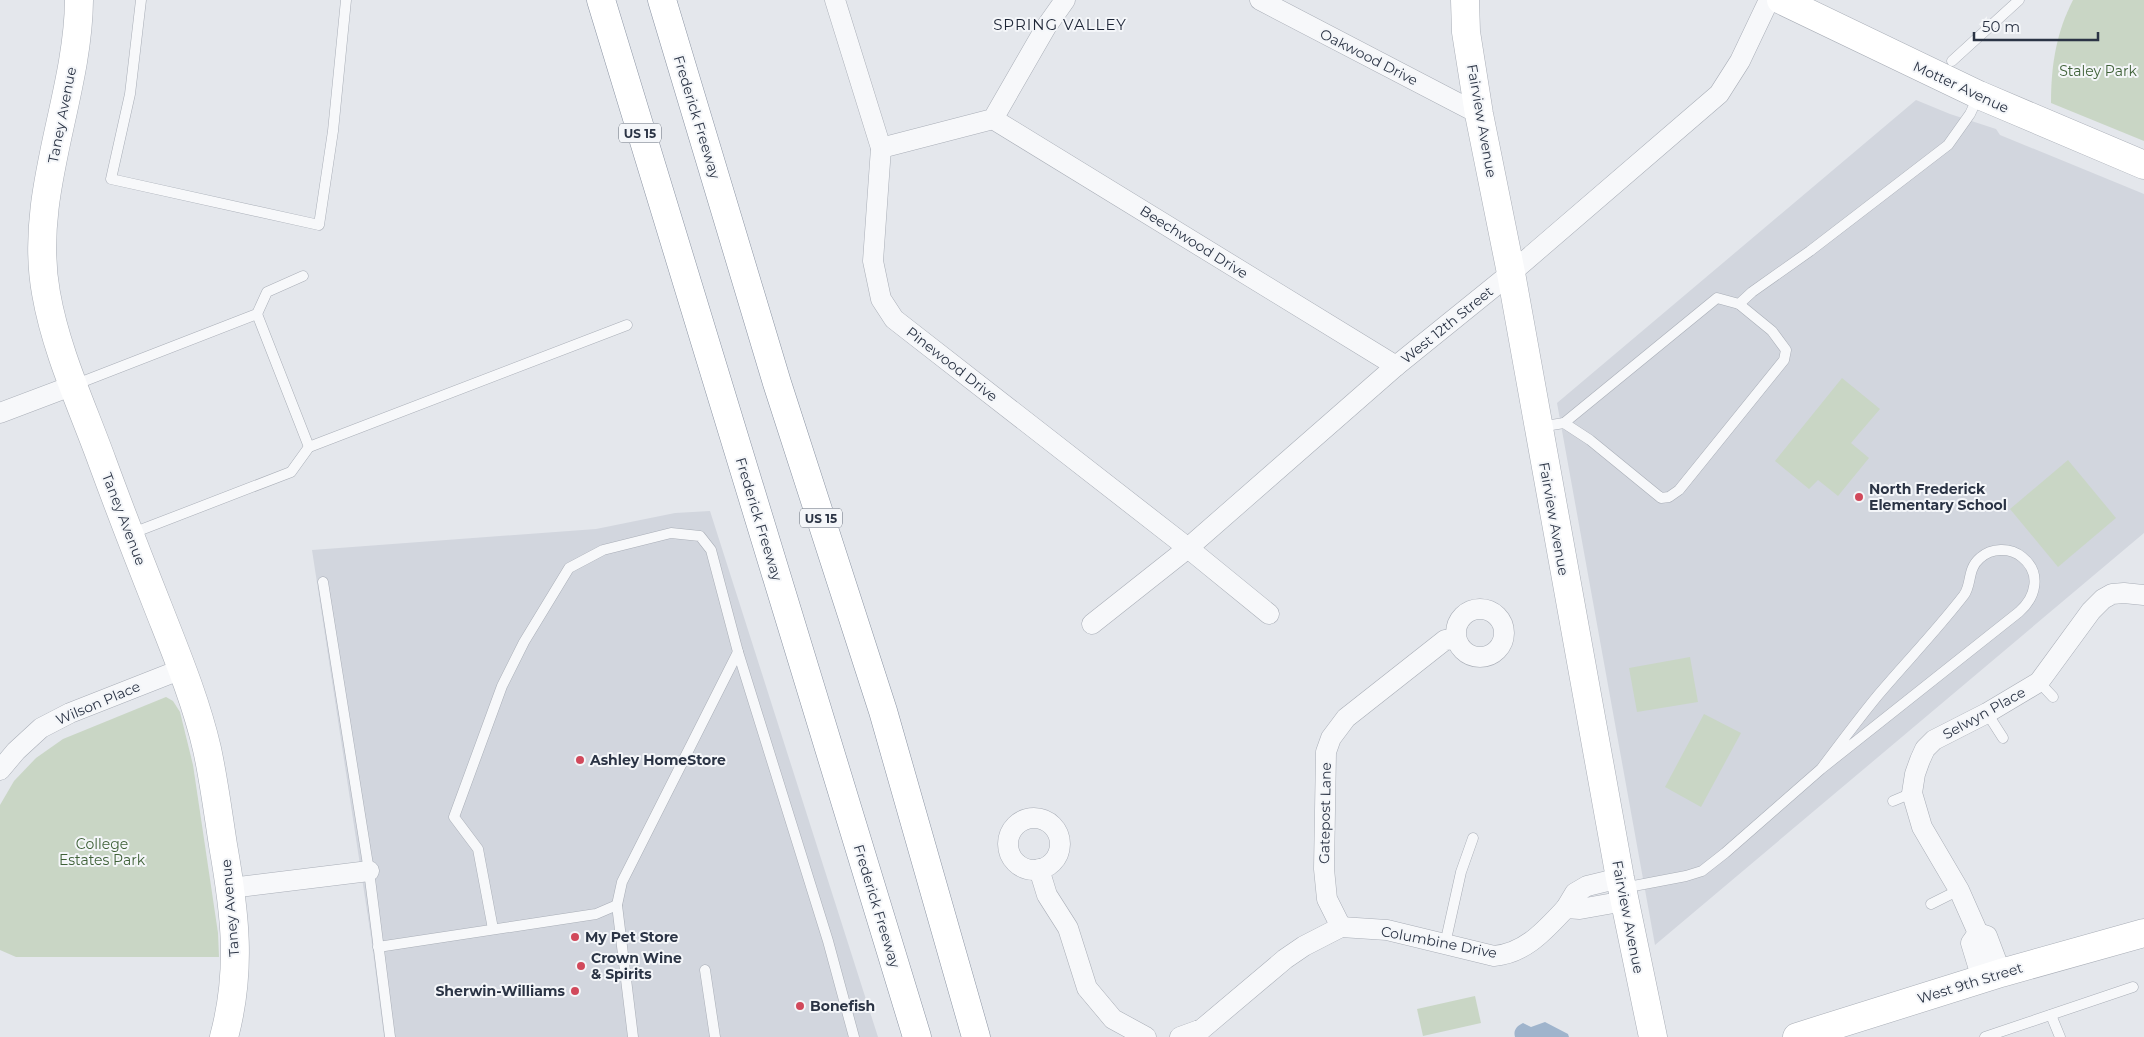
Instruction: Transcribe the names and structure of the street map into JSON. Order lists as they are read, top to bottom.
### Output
{
  "streets": {
    "main road": [
      "Motter Avenue",
      "Taney Avenue",
      "Frederick Freeway",
      "Fairview Avenue",
      "US 15",
      "West 9th Street"
    ],
    "street": [
      "Oakwood Drive",
      "Beechwood Drive",
      "West 12th Street",
      "Pinewood Drive",
      "Wilson Place",
      "Selwyn Place",
      "Gatepost Lane",
      "Columbine Drive"
    ]
  },
  "crossings": [
    ["Oakwood Drive", "Fairview Avenue"],
    ["Taney Avenue", "Wilson Place"],
    ["Fairview Avenue", "West 12th Street"],
    ["Fairview Avenue", "Columbine Drive"],
    ["Beechwood Drive", "West 12th Street"],
    ["West 12th Street", "Pinewood Drive"],
    ["Selwyn Place", "West 9th Street"],
    ["Gatepost Lane", "Columbine Drive"]
  ],
  "districts": ["SPRING VALLEY"],
  "parks": ["Staley Park", "College Estates Park"],
  "places": [
    "North Frederick Elementary School",
    "Ashley HomeStore",
    "My Pet Store",
    "Crown Wine & Spirits",
    "Sherwin-Williams",
    "Bonefish"
  ],
  "scale_bar": "50 m"
}
